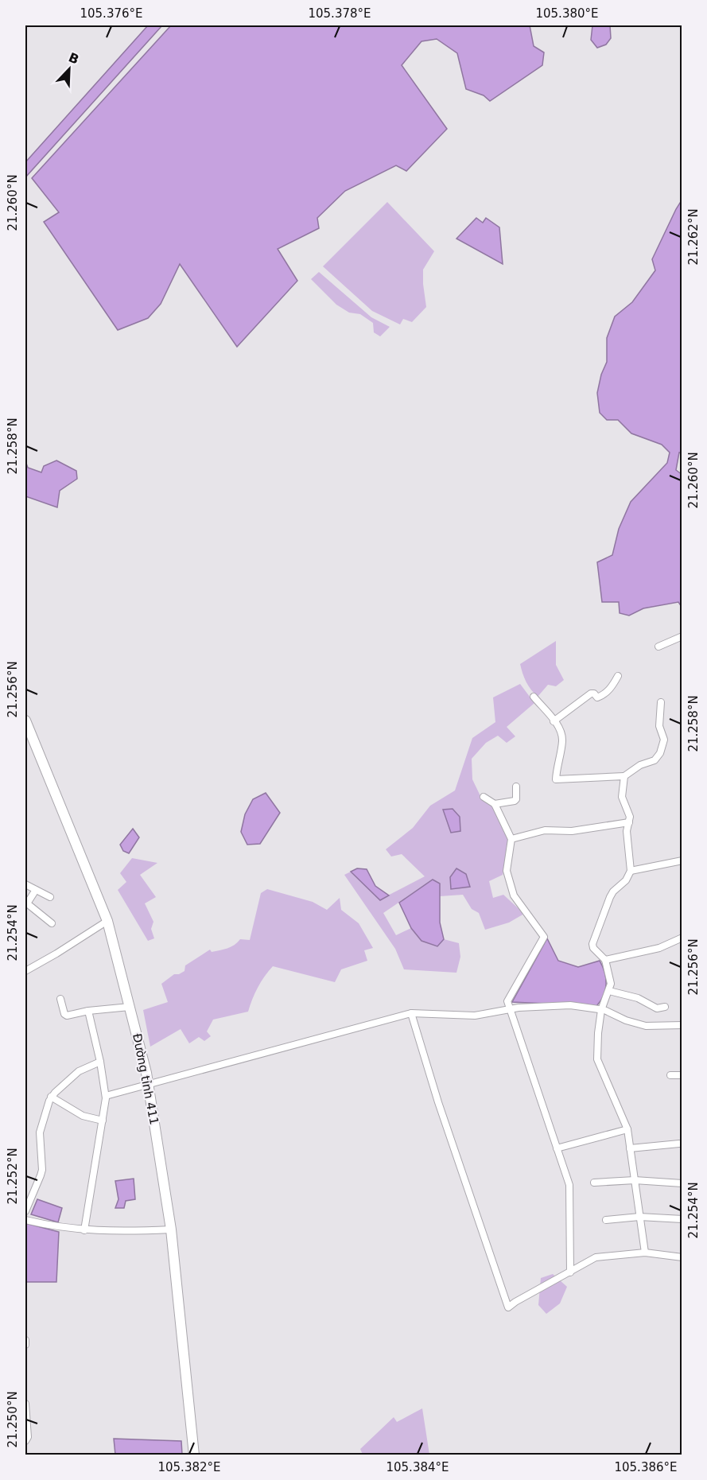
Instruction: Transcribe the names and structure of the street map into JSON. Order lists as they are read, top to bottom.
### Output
{
  "streets": {
    "main road": ["Đường tỉnh 411"]
  },
  "north": "top right",
  "coordinates": [
    "105.376°E",
    "105.378°E",
    "105.380°E",
    "21.260°N",
    "21.262°N",
    "21.258°N",
    "21.256°N",
    "21.254°N",
    "21.252°N",
    "21.250°N",
    "105.382°E",
    "105.384°E",
    "105.386°E"
  ]
}
